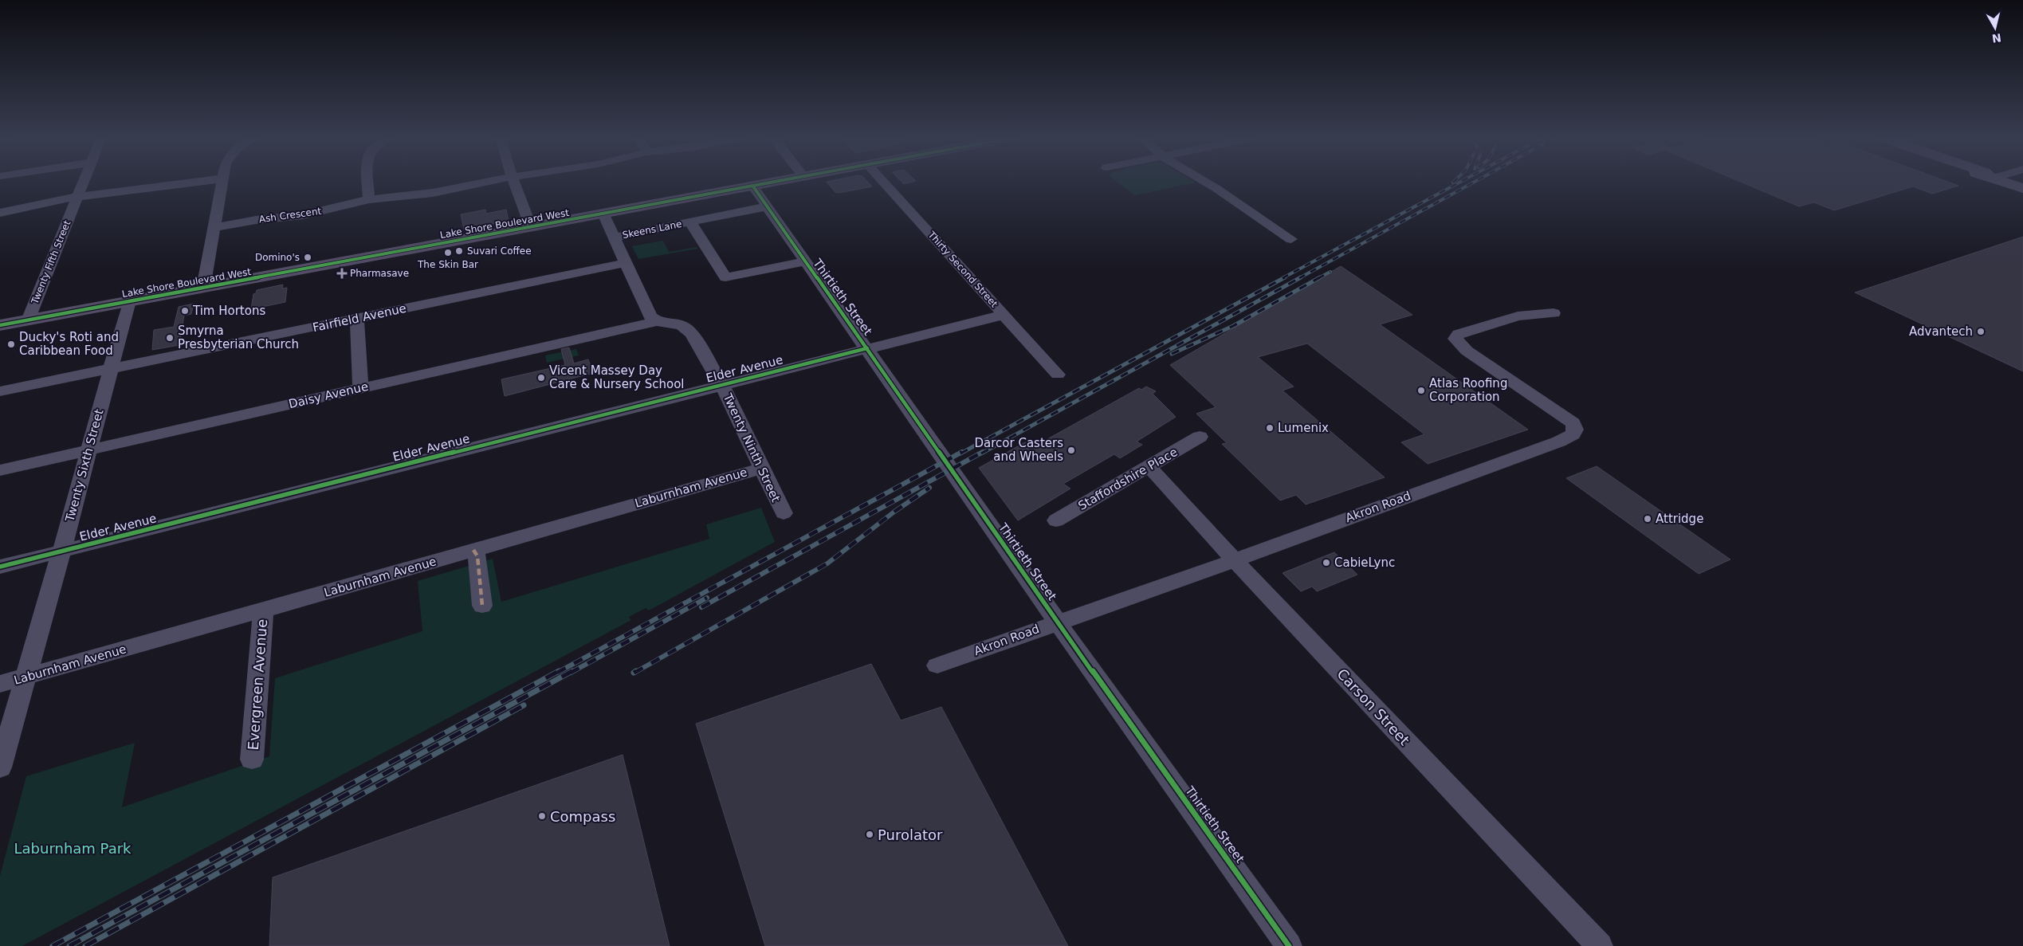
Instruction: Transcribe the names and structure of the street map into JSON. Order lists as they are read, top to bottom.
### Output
{
  "streets": {
    "main road": ["Lake Shore Boulevard West"],
    "street": [
      "Ash Crescent",
      "Skeens Lane",
      "Twenty Fifth Street",
      "Thirty Second Street",
      "Thirtieth Street",
      "Fairfield Avenue",
      "Elder Avenue",
      "Daisy Avenue",
      "Twenty Ninth Street",
      "Twenty Sixth Street",
      "Staffordshire Place",
      "Laburnham Avenue",
      "Akron Road",
      "Evergreen Avenue",
      "Carson Street"
    ]
  },
  "crossings": [
    ["Lake Shore Boulevard West", "Twenty Fifth Street"],
    ["Lake Shore Boulevard West", "Thirtieth Street"],
    ["Lake Shore Boulevard West", "Twenty Sixth Street"],
    ["Skeens Lane", "Thirtieth Street"],
    ["Thirty Second Street", "Elder Avenue"],
    ["Thirtieth Street", "Elder Avenue"],
    ["Thirtieth Street", "Akron Road"],
    ["Fairfield Avenue", "Twenty Sixth Street"],
    ["Elder Avenue", "Twenty Ninth Street"],
    ["Elder Avenue", "Twenty Sixth Street"],
    ["Daisy Avenue", "Twenty Ninth Street"],
    ["Daisy Avenue", "Twenty Sixth Street"],
    ["Twenty Ninth Street", "Laburnham Avenue"],
    ["Twenty Sixth Street", "Laburnham Avenue"],
    ["Staffordshire Place", "Carson Street"],
    ["Laburnham Avenue", "Evergreen Avenue"],
    ["Akron Road", "Carson Street"]
  ],
  "parks": ["Laburnham Park"],
  "places": {
    "other": [
      "Suvari Coffee",
      "The Skin Bar",
      "Domino's",
      "Tim Hortons",
      "Advantech",
      "Smyrna Presbyterian Church",
      "Ducky's Roti and Caribbean Food",
      "Vicent Massey Day Care & Nursery School",
      "Atlas Roofing Corporation",
      "Lumenix",
      "Darcor Casters and Wheels",
      "Attridge",
      "CabieLync",
      "Compass",
      "Purolator"
    ],
    "health": ["Pharmasave"]
  },
  "north": "bottom"
}
